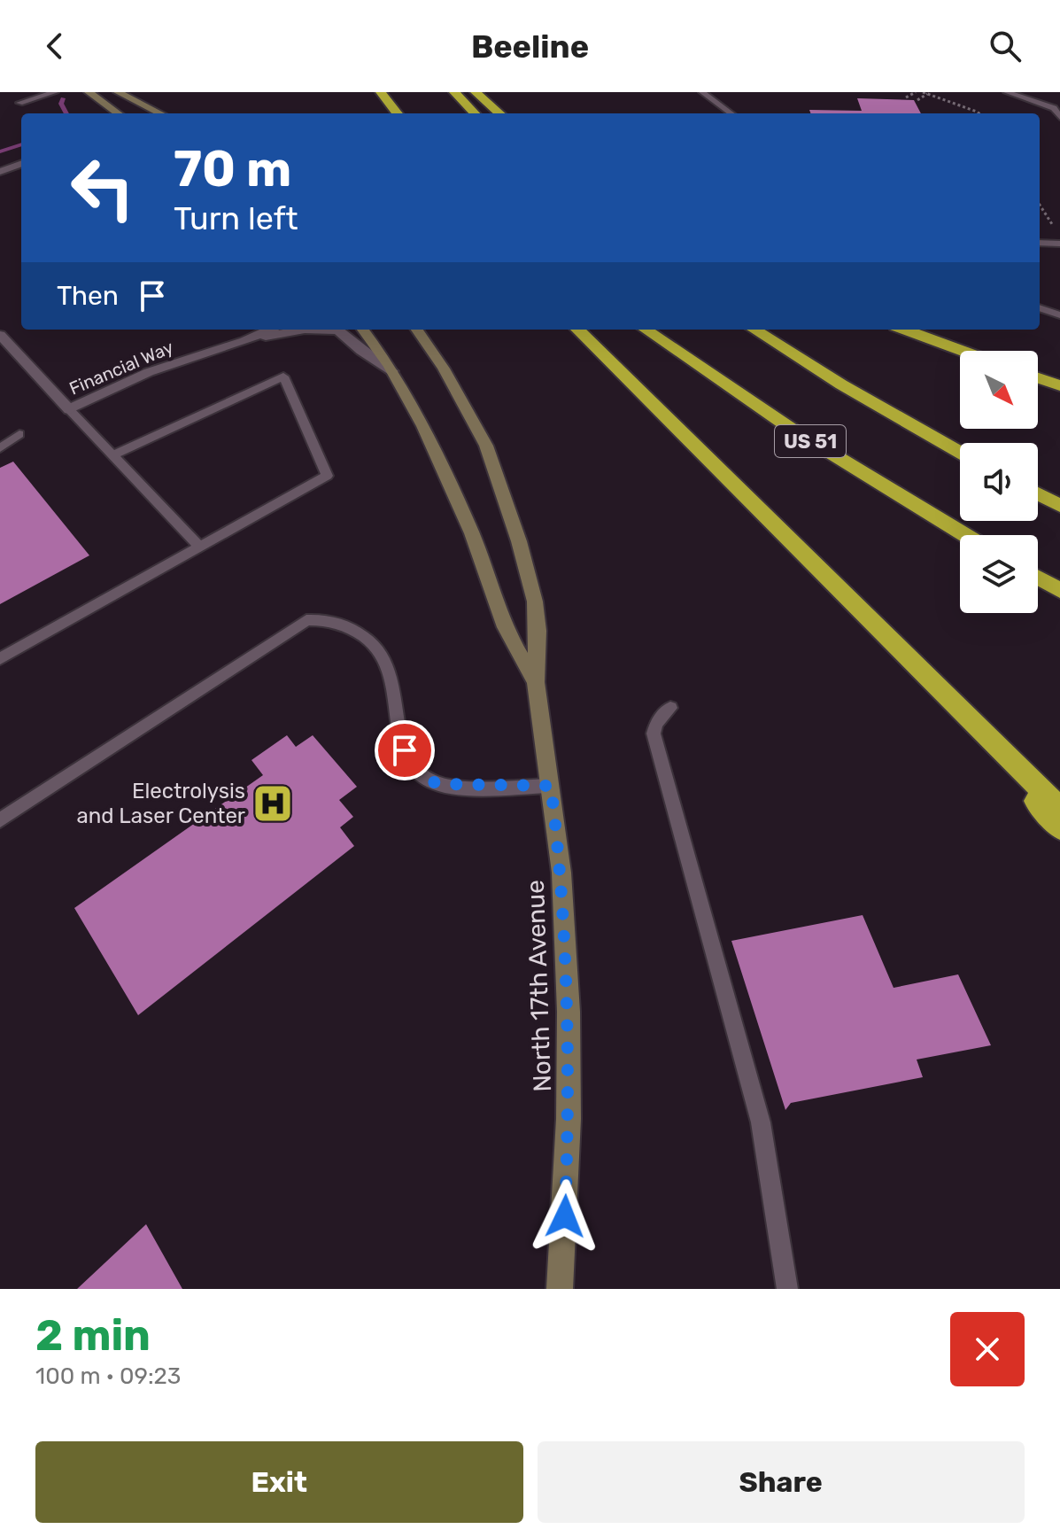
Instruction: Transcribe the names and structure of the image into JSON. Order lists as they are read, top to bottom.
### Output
{
  "streets": {
    "highway": ["US 51"],
    "main road": ["North 17th Avenue"],
    "street": ["Financial Way"]
  },
  "crossings": [
    ["Financial Way", "North 17th Avenue"]
  ],
  "places": {
    "hospital": ["Electrolysis and Laser Center"]
  },
  "north": "bottom right",
  "page": {
    "header": "Beeline",
    "turn": ["70 m", "Turn left"],
    "then": "Then",
    "heading": ["2 min", "100 m · 09:23"],
    "buttons": ["Exit", "Share"]
  }
}
